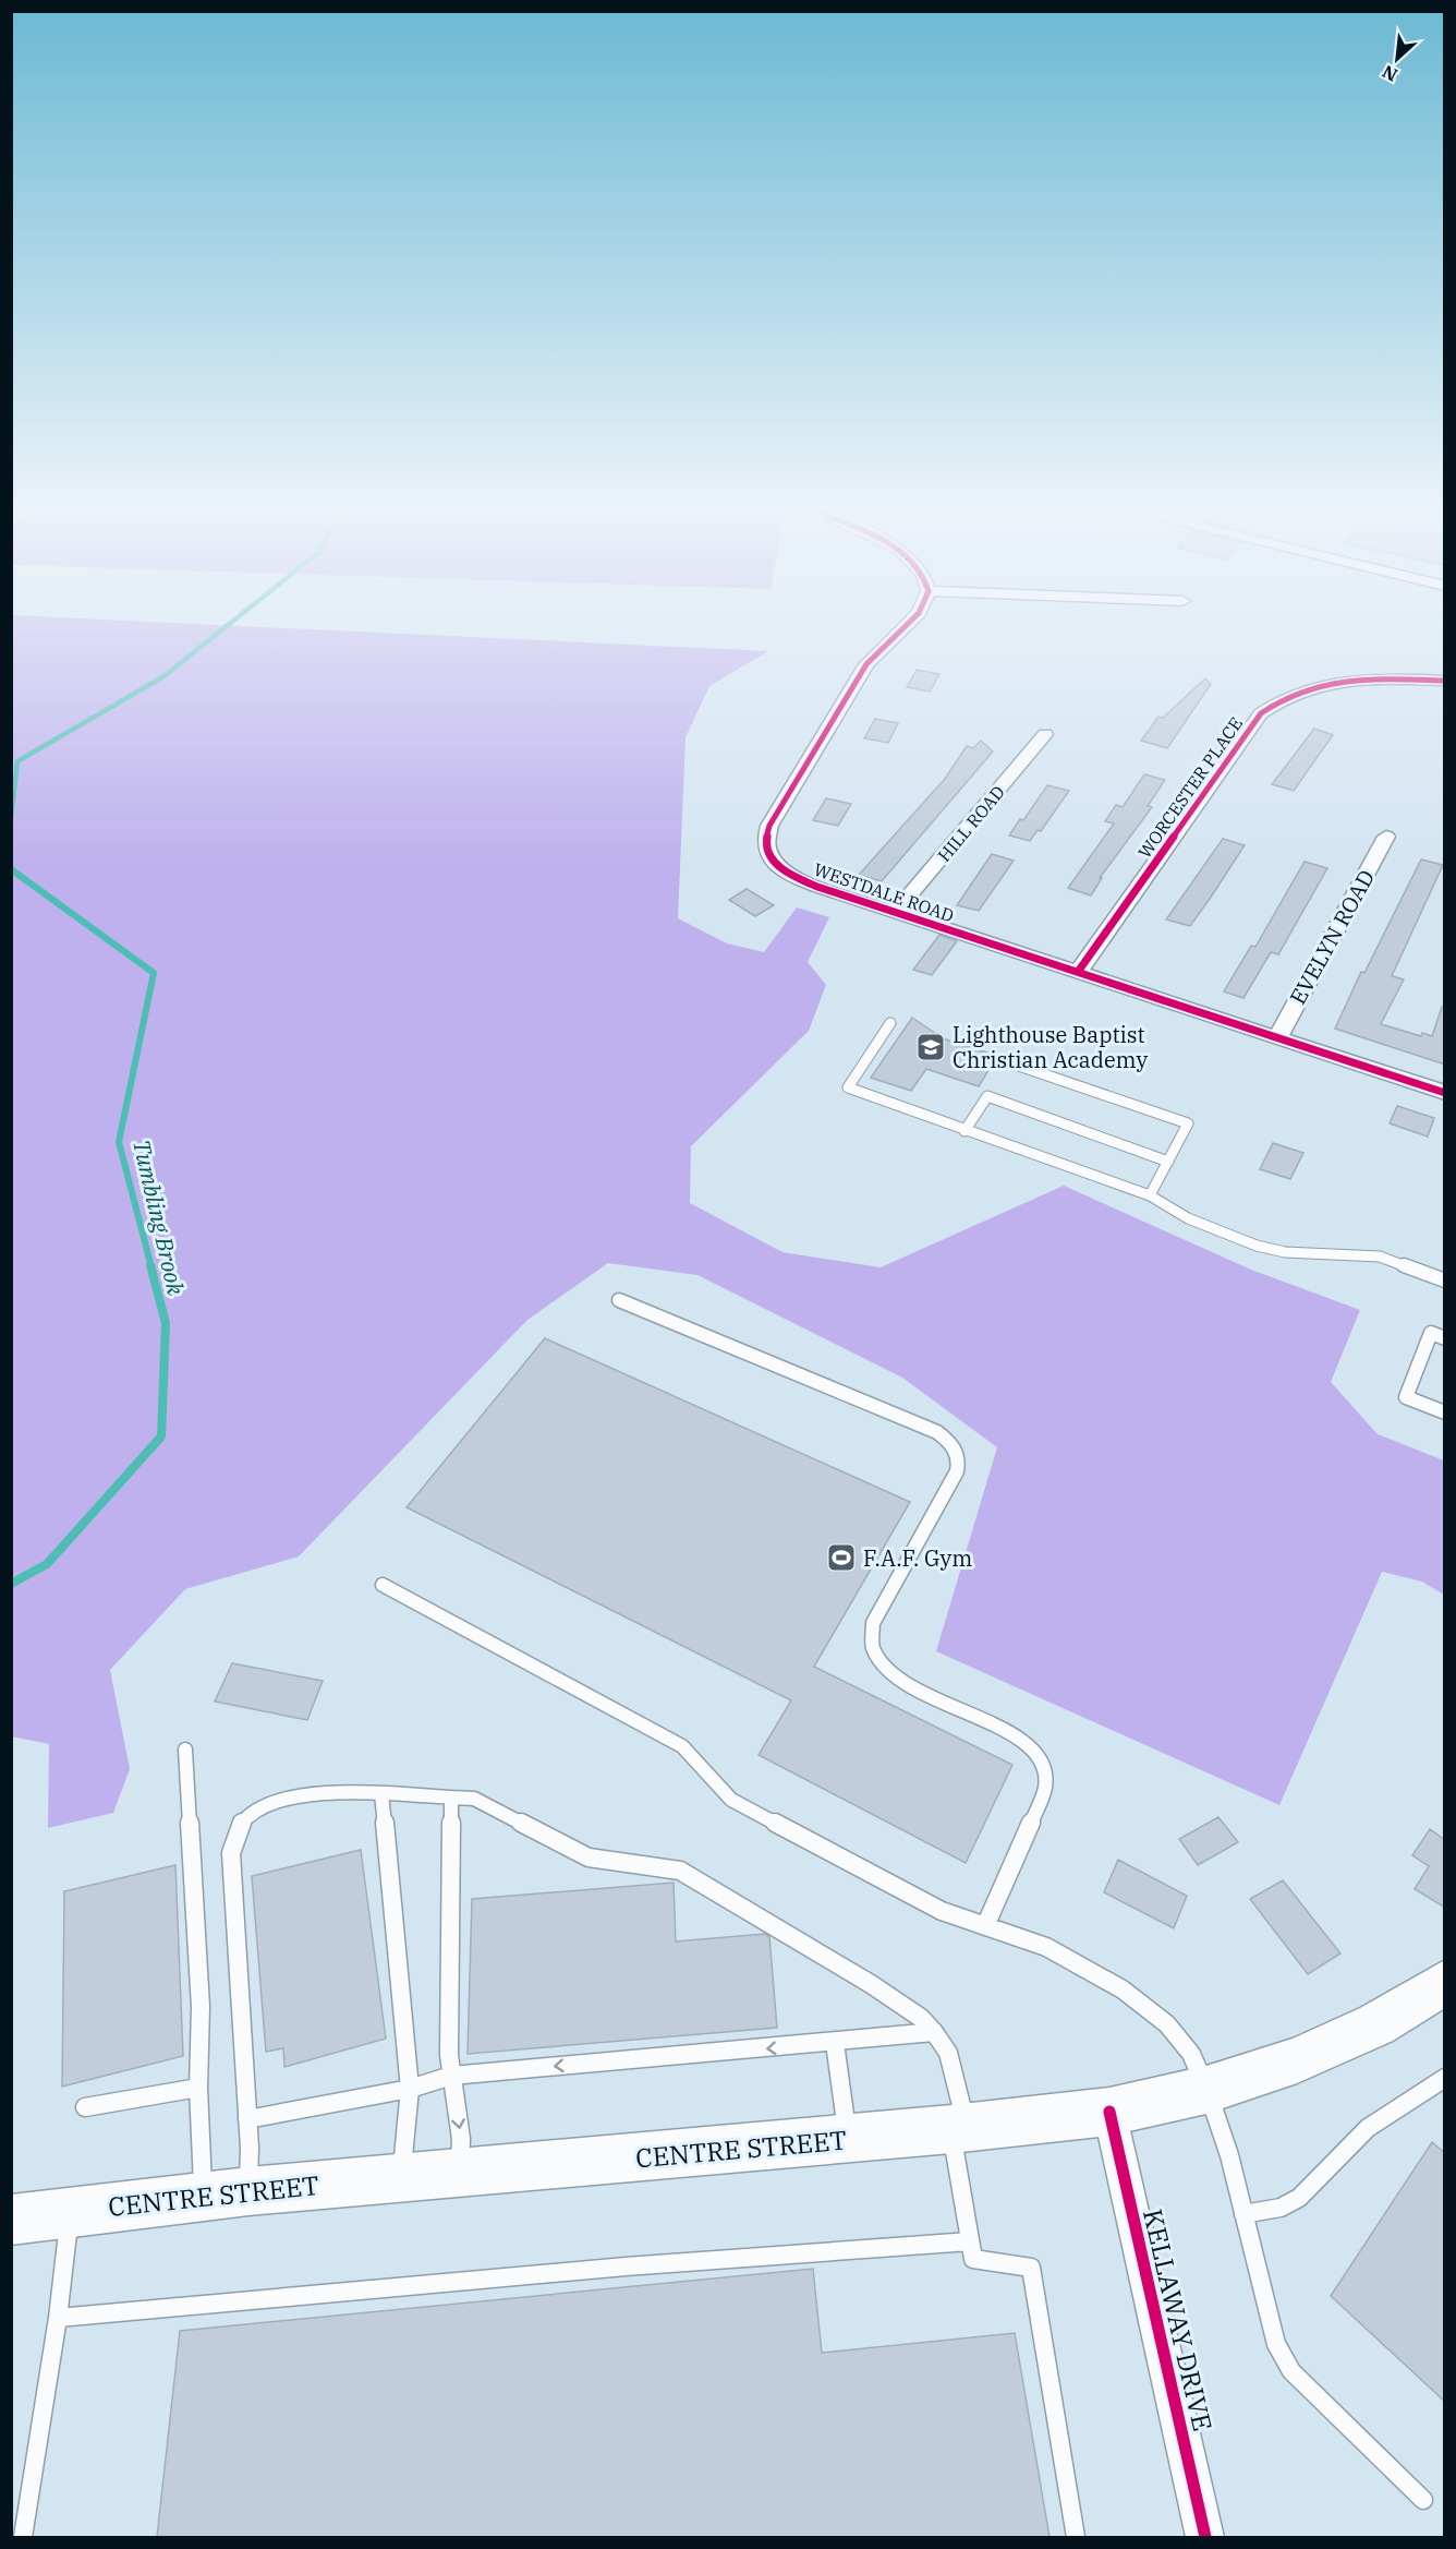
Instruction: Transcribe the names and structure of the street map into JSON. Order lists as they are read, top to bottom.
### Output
{
  "streets": {
    "main road": ["CENTRE STREET"],
    "street": [
      "WORCESTER PLACE",
      "HILL ROAD",
      "WESTDALE ROAD",
      "EVELYN ROAD",
      "KELLAWAY DRIVE"
    ]
  },
  "crossings": [
    ["WORCESTER PLACE", "WESTDALE ROAD"],
    ["HILL ROAD", "WESTDALE ROAD"],
    ["WESTDALE ROAD", "EVELYN ROAD"],
    ["CENTRE STREET", "KELLAWAY DRIVE"]
  ],
  "water": ["Tumbling Brook"],
  "places": {
    "school or university": ["Lighthouse Baptist Christian Academy"],
    "sports": ["F.A.F. Gym"]
  },
  "north": "bottom left"
}
